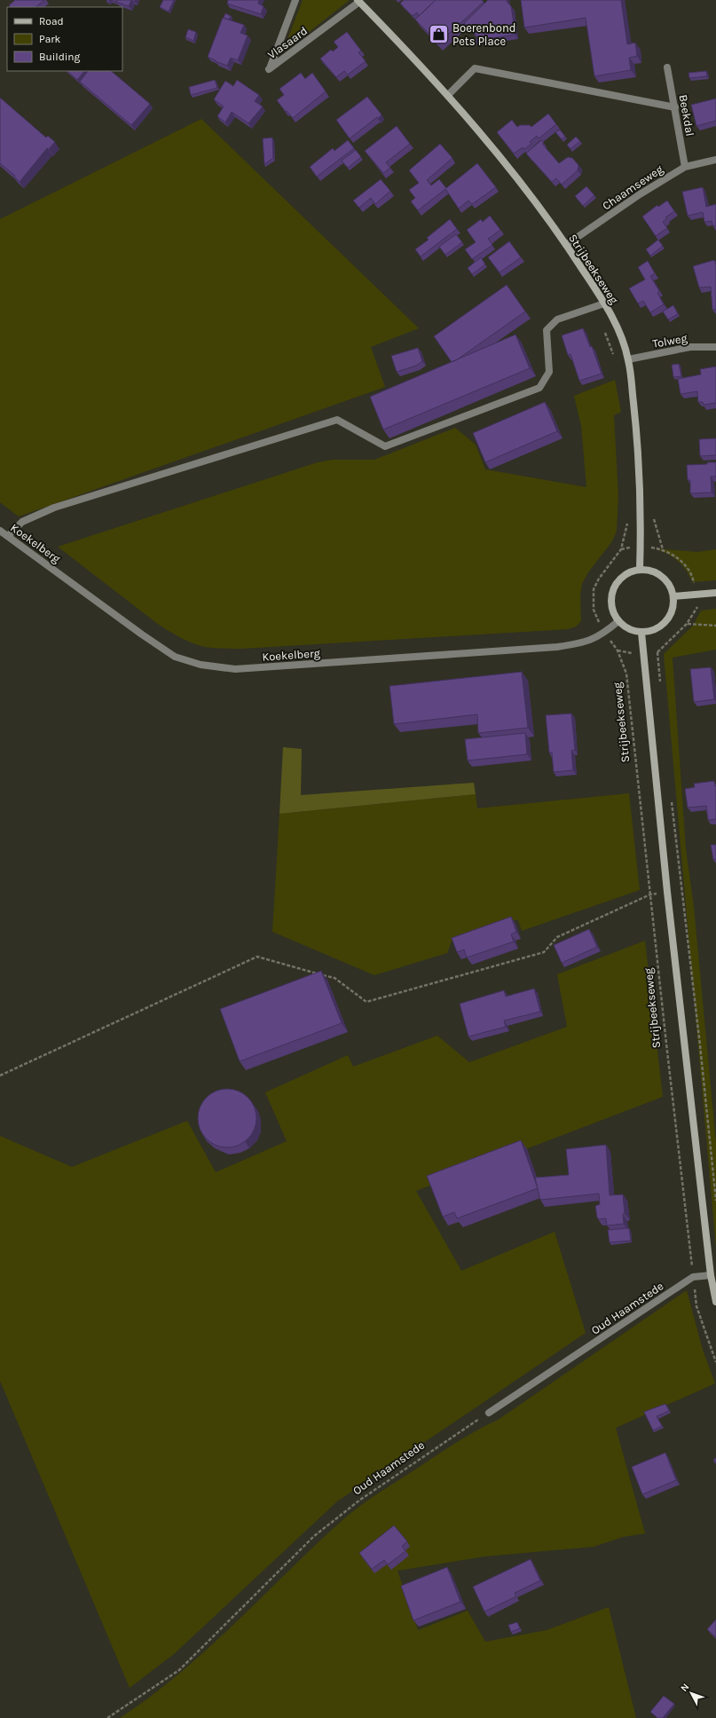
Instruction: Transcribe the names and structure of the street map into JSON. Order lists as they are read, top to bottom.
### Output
{
  "streets": {
    "main road": ["Strijbeekseweg"],
    "street": [
      "Vlasaard",
      "Beekdal",
      "Chaamseweg",
      "Tolweg",
      "Koekelberg",
      "Oud Haamstede"
    ]
  },
  "crossings": [
    ["Vlasaard", "Strijbeekseweg"],
    ["Beekdal", "Chaamseweg"],
    ["Chaamseweg", "Strijbeekseweg"],
    ["Strijbeekseweg", "Tolweg"],
    ["Strijbeekseweg", "Koekelberg"],
    ["Strijbeekseweg", "Oud Haamstede"]
  ],
  "places": {
    "shop": ["Boerenbond Pets Place"]
  },
  "legend": ["Road", "Park", "Building"],
  "north": "top left"
}
